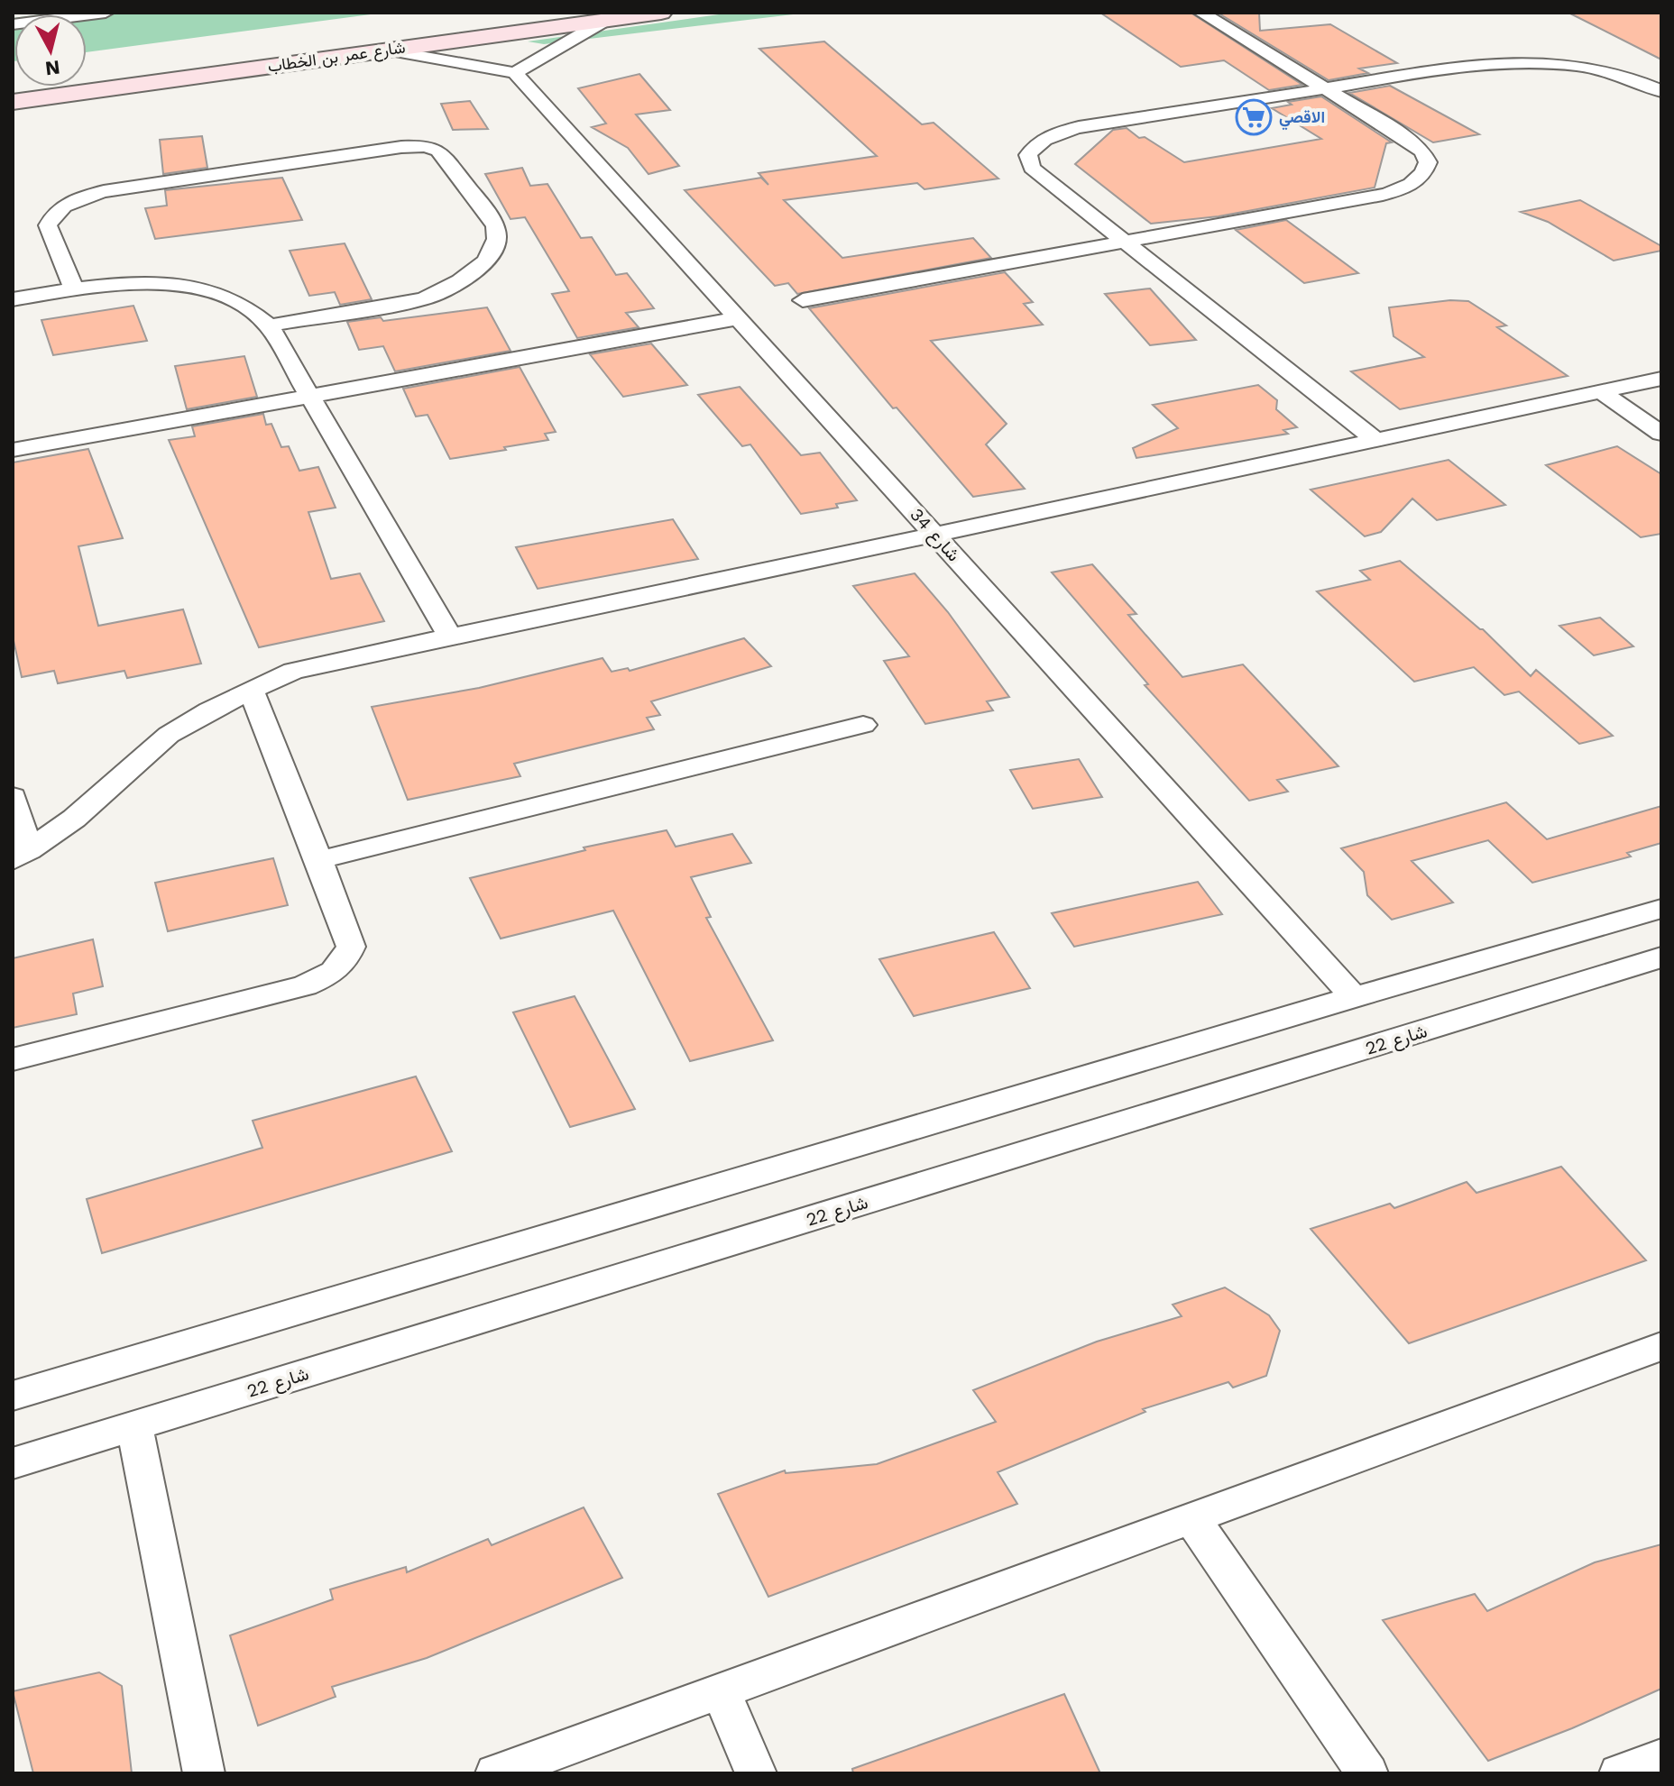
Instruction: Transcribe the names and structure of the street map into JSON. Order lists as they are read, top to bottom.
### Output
{
  "streets": {
    "street": ["شارع عمر بن الخطاب", "شارع 34", "شارع 22"]
  },
  "places": {
    "supermarket": ["الاقصي"]
  },
  "north": "bottom"
}
